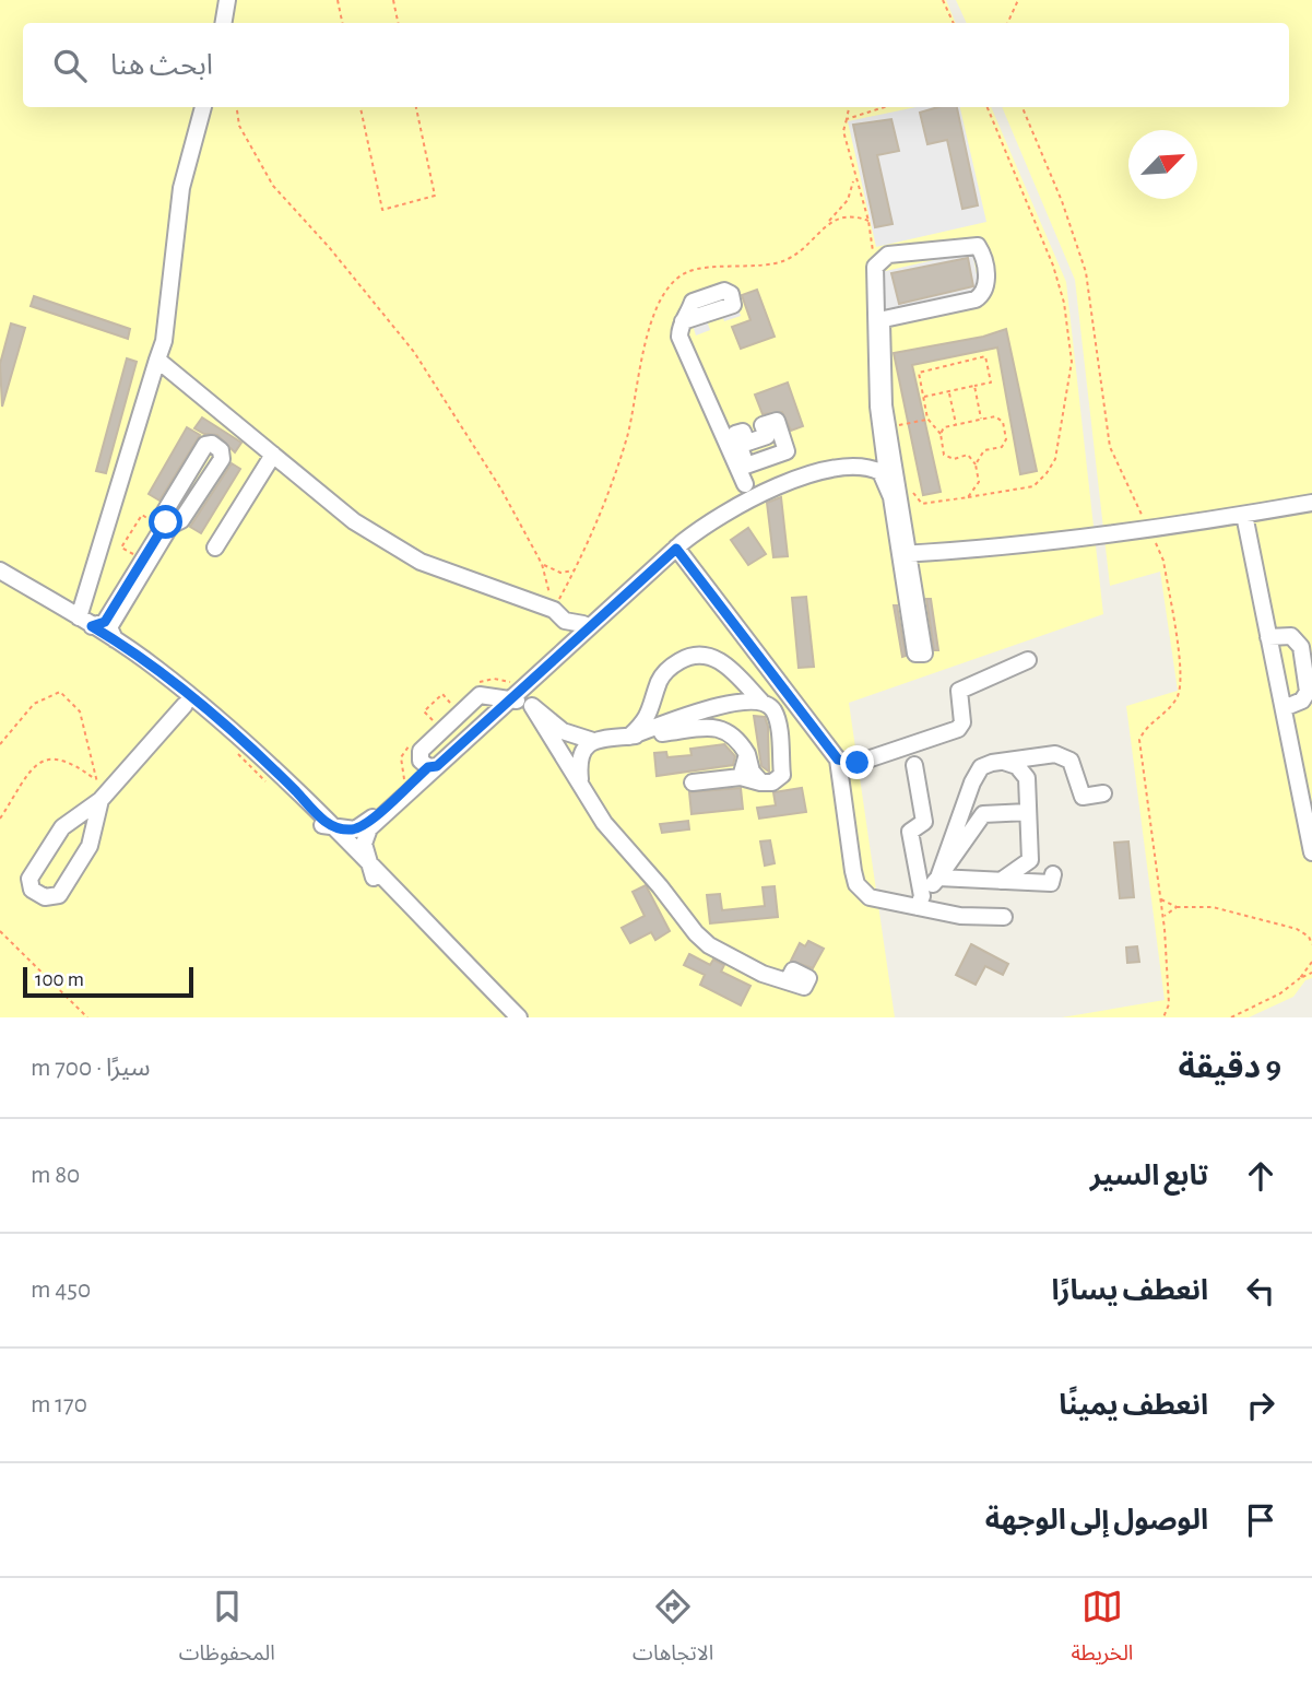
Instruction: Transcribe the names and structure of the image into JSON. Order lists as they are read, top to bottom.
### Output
{
  "scale_bar": "100 m",
  "north": "top right",
  "page": {
    "search": "ابحث هنا",
    "scale": "100 m",
    "heading": ["9 دقيقة", "سيرًا · 700 m"],
    "list": [
      ["تابع السير", "80 m"],
      ["انعطف يسارًا", "450 m"],
      ["انعطف يمينًا", "170 m"],
      "الوصول إلى الوجهة"
    ],
    "nav": ["الخريطة", "الاتجاهات", "المحفوظات"]
  }
}
